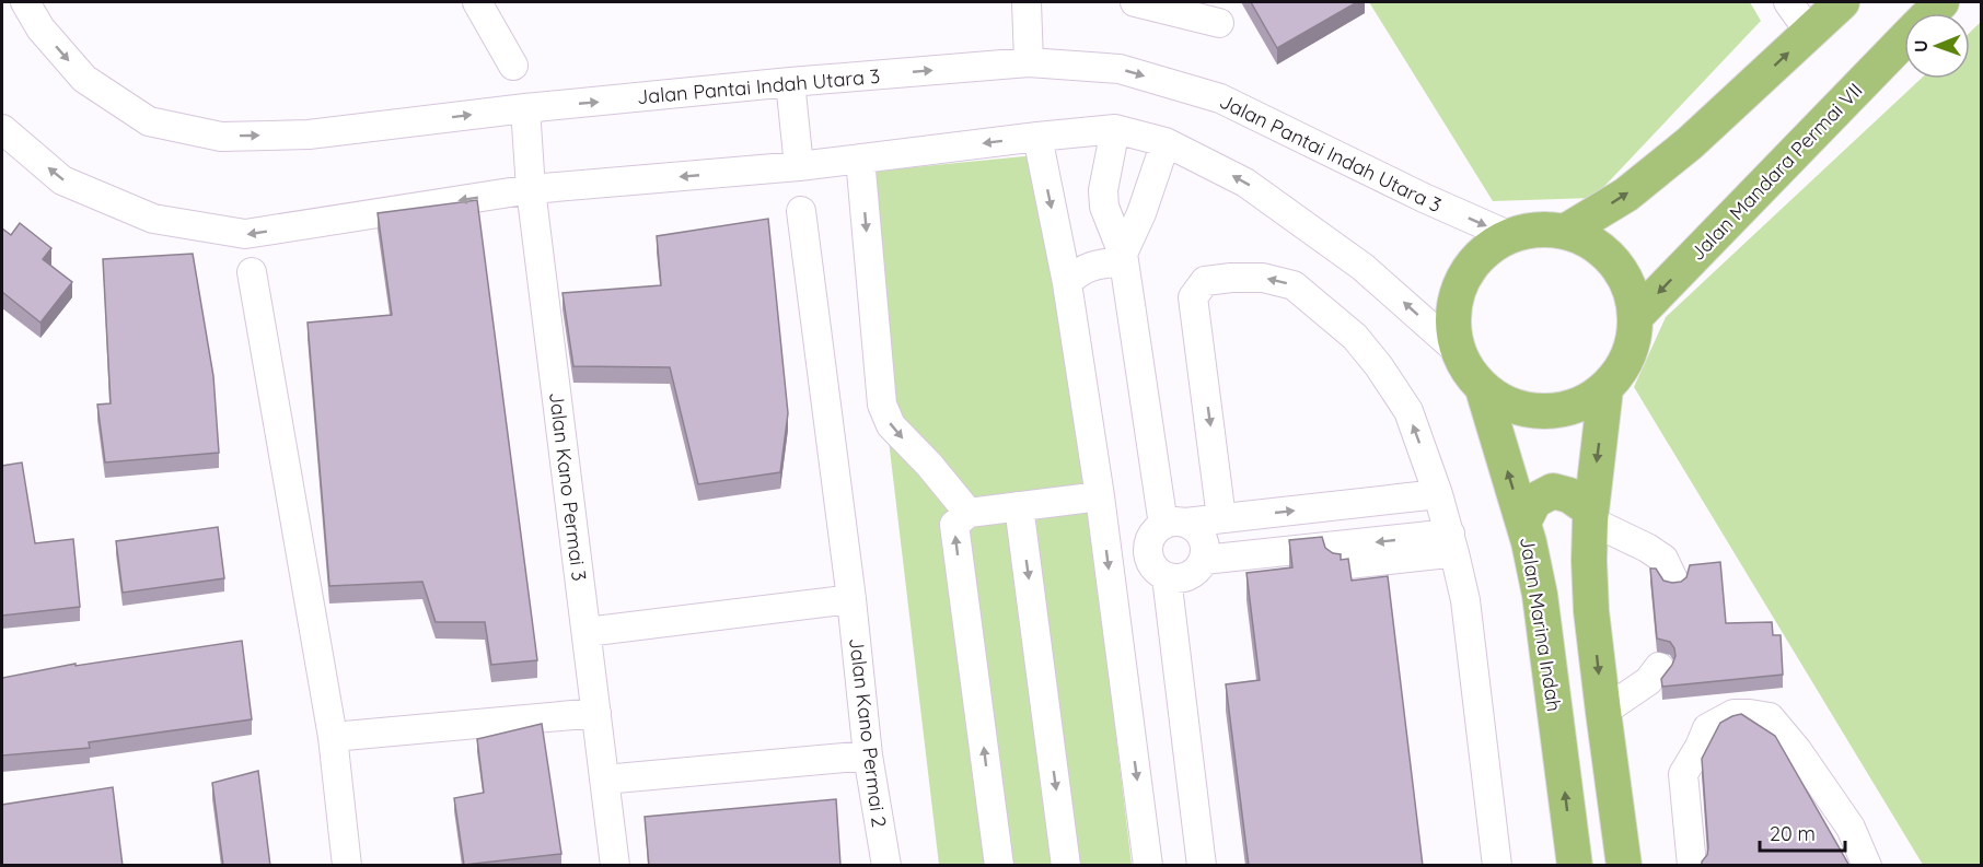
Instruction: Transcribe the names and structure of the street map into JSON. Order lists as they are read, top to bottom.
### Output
{
  "streets": {
    "main road": ["Jalan Mandara Permai VII", "Jalan Marina Indah"],
    "street": ["Jalan Pantai Indah Utara 3", "Jalan Kano Permai 3", "Jalan Kano Permai 2"]
  },
  "crossings": [
    ["Jalan Pantai Indah Utara 3", "Jalan Mandara Permai VII"],
    ["Jalan Pantai Indah Utara 3", "Jalan Kano Permai 3"],
    ["Jalan Pantai Indah Utara 3", "Jalan Marina Indah"],
    ["Jalan Mandara Permai VII", "Jalan Marina Indah"]
  ],
  "scale_bar": "20 m",
  "north": "left"
}
